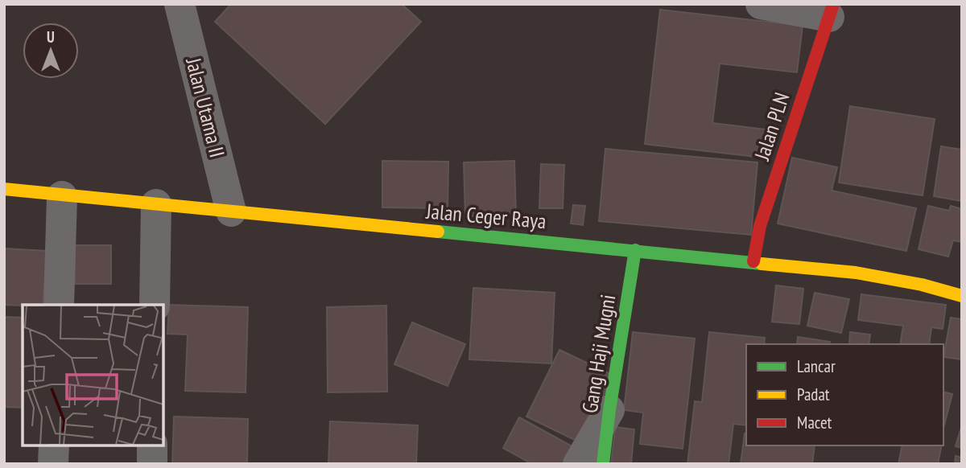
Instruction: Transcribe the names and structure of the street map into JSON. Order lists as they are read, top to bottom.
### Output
{
  "streets": {
    "main road": ["Jalan PLN", "Jalan Ceger Raya", "Gang Haji Mugni"],
    "street": ["Jalan Utama II"]
  },
  "crossings": [
    ["Jalan Utama II", "Jalan Ceger Raya"],
    ["Jalan PLN", "Jalan Ceger Raya"],
    ["Jalan Ceger Raya", "Gang Haji Mugni"]
  ],
  "legend": ["Lancar", "Padat", "Macet"],
  "north": "top"
}
